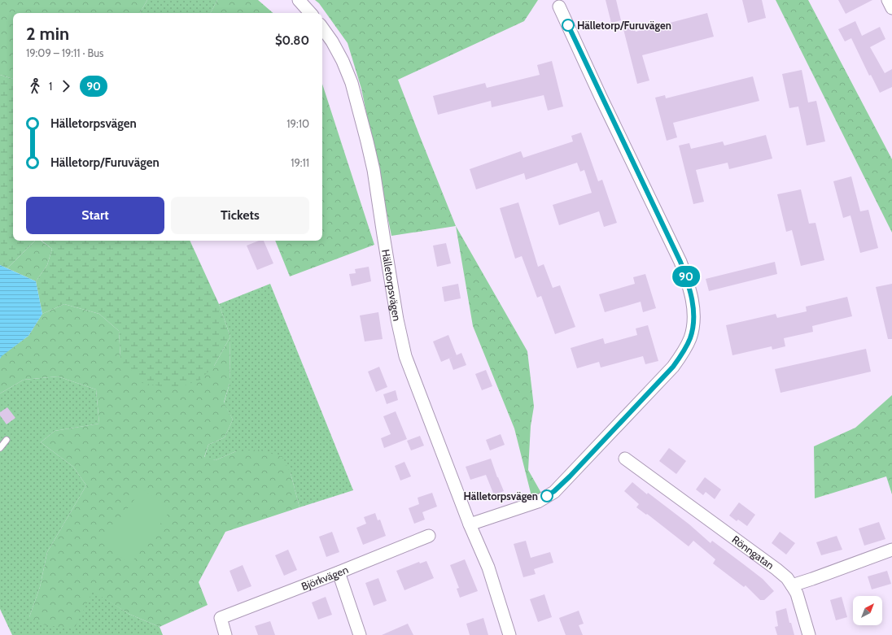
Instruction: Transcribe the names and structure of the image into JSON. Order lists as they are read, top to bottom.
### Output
{
  "streets": {
    "street": ["Hälletorpsvägen", "Rönngatan", "Björkvägen"]
  },
  "places": ["Hälletorp/Furuvägen", "Hälletorpsvägen"],
  "lines": ["bus line 90"],
  "north": "top right",
  "page": {
    "on_map": "90",
    "heading": ["2 min", "19:09 – 19:11 · Bus", "$0.80"],
    "legs": ["1", "90"],
    "list": [
      {
        "name": "Hälletorpsvägen",
        "value": "19:10"
      },
      {
        "name": "Hälletorp/Furuvägen",
        "value": "19:11"
      }
    ],
    "buttons": ["Start", "Tickets"]
  }
}
